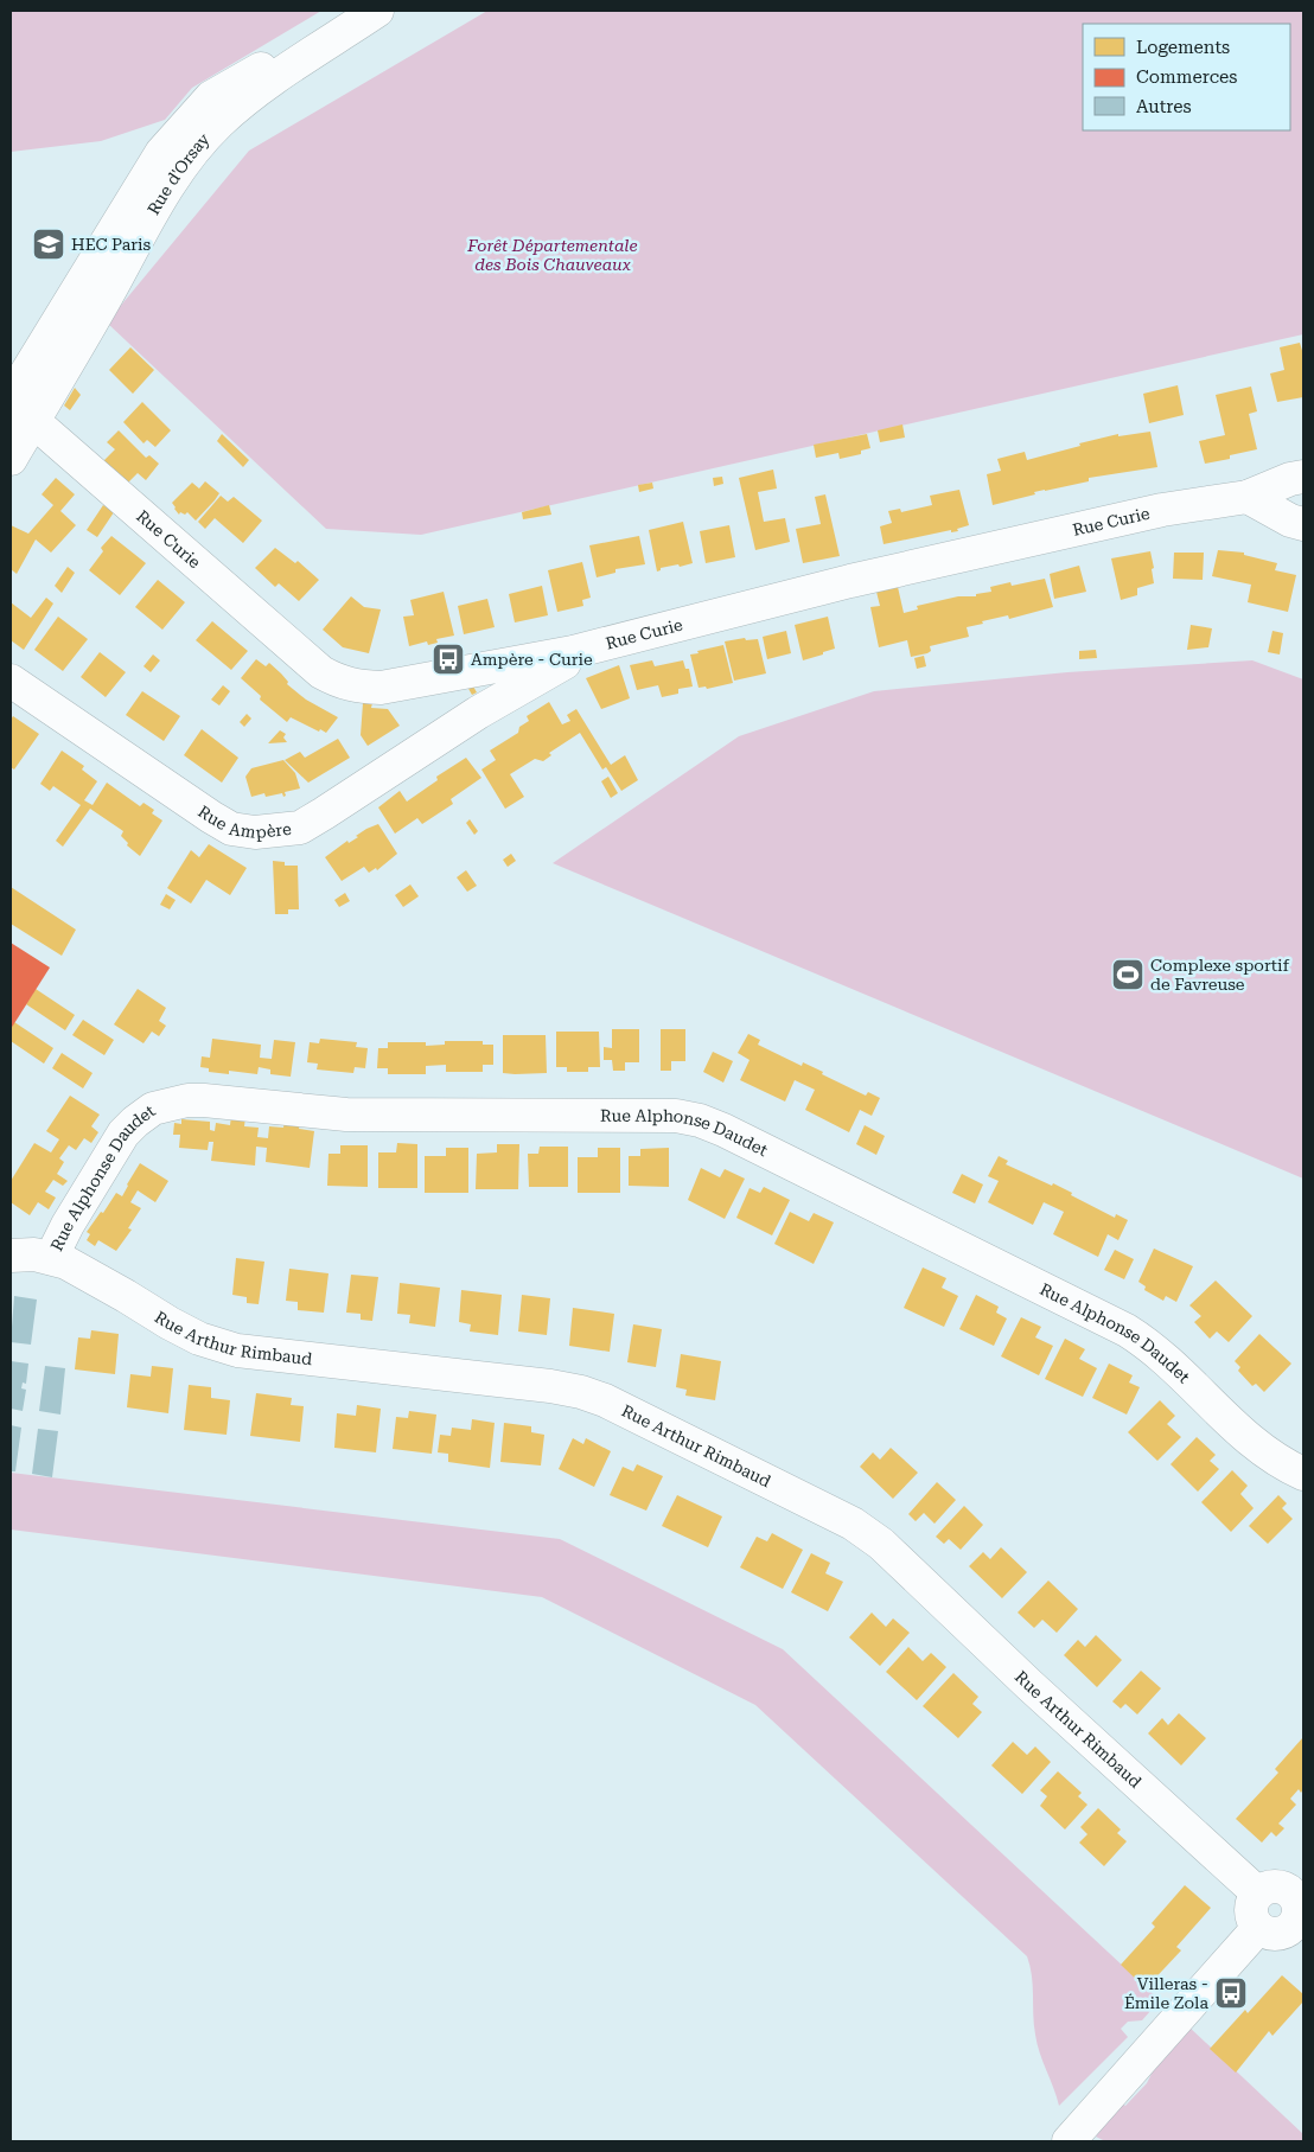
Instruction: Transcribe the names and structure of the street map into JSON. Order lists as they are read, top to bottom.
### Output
{
  "streets": {
    "street": [
      "Rue d'Orsay",
      "Rue Curie",
      "Rue Ampère",
      "Rue Alphonse Daudet",
      "Rue Arthur Rimbaud"
    ]
  },
  "crossings": [
    ["Rue d'Orsay", "Rue Curie"],
    ["Rue Curie", "Rue Ampère"],
    ["Rue Alphonse Daudet", "Rue Arthur Rimbaud"]
  ],
  "parks": ["Forêt Départementale des Bois Chauveaux"],
  "places": {
    "school or university": ["HEC Paris"],
    "bus stop": ["Ampère - Curie", "Villeras - Émile Zola"],
    "sports": ["Complexe sportif de Favreuse"]
  },
  "legend": ["Logements", "Commerces", "Autres"]
}
